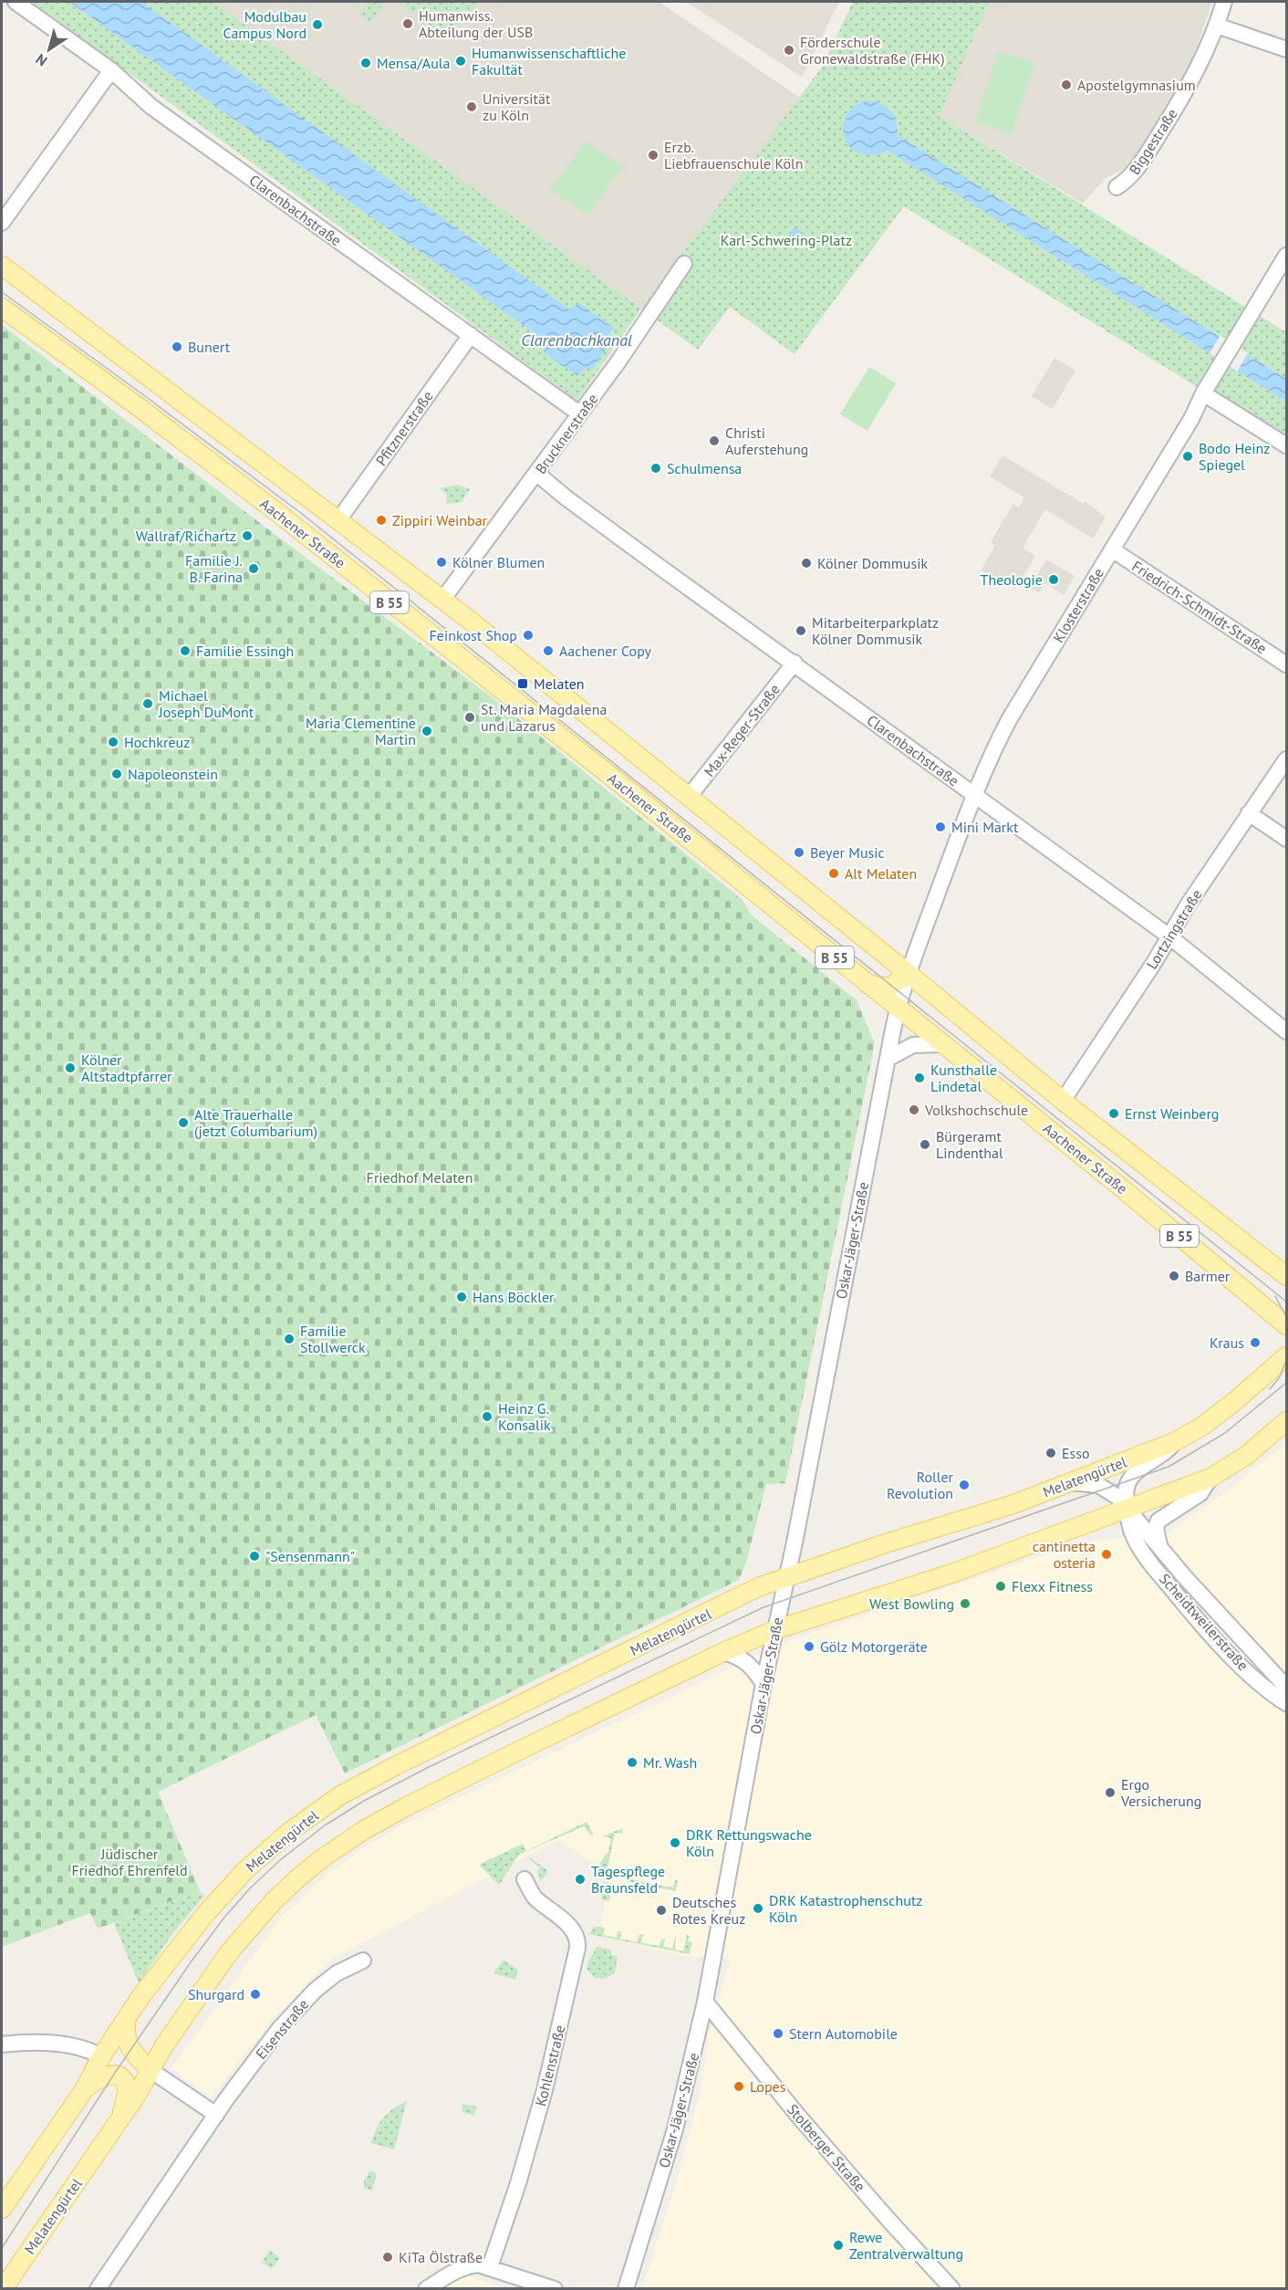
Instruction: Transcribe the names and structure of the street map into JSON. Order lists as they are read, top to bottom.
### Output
{
  "streets": {
    "main road": ["Aachener Straße", "B 55", "Melatengürtel"],
    "street": [
      "Biggestraße",
      "Clarenbachstraße",
      "Pfitznerstraße",
      "Brucknerstraße",
      "Klosterstraße",
      "Friedrich-Schmidt-Straße",
      "Max-Reger-Straße",
      "Lortzingstraße",
      "Oskar-Jäger-Straße",
      "Scheidtweilerstraße",
      "Eisenstraße",
      "Kohlenstraße",
      "Stolberger Straße"
    ]
  },
  "crossings": [
    ["Clarenbachstraße", "Pfitznerstraße"],
    ["Clarenbachstraße", "Brucknerstraße"],
    ["Clarenbachstraße", "Klosterstraße"],
    ["Clarenbachstraße", "Max-Reger-Straße"],
    ["Clarenbachstraße", "Lortzingstraße"],
    ["Pfitznerstraße", "Aachener Straße"],
    ["Brucknerstraße", "Aachener Straße"],
    ["Aachener Straße", "Klosterstraße"],
    ["Aachener Straße", "Max-Reger-Straße"],
    ["Aachener Straße", "Lortzingstraße"],
    ["Aachener Straße", "Oskar-Jäger-Straße"],
    ["Klosterstraße", "Friedrich-Schmidt-Straße"],
    ["Klosterstraße", "Oskar-Jäger-Straße"],
    ["Oskar-Jäger-Straße", "Melatengürtel"],
    ["Oskar-Jäger-Straße", "Stolberger Straße"],
    ["Melatengürtel", "Scheidtweilerstraße"]
  ],
  "water": ["Clarenbachkanal"],
  "parks": ["Karl-Schwering-Platz", "Friedhof Melaten", "Jüdischer Friedhof Ehrenfeld"],
  "places": {
    "other": [
      "Humanwiss. Abteilung der USB",
      "Modulbau Campus Nord",
      "Förderschule Gronewaldstraße (FHK)",
      "Humanwissenschaftliche Fakultät",
      "Mensa/Aula",
      "Apostelgymnasium",
      "Universität zu Köln",
      "Erzb. Liebfrauenschule Köln",
      "Bunert",
      "Christi Auferstehung",
      "Bodo Heinz Spiegel",
      "Schulmensa",
      "Zippiri Weinbar",
      "Wallraf/Richartz",
      "Kölner Blumen",
      "Kölner Dommusik",
      "Familie J. B. Farina",
      "Theologie",
      "Mitarbeiterparkplatz Kölner Dommusik",
      "Feinkost Shop",
      "Familie Essingh",
      "Aachener Copy",
      "Michael Joseph DuMont",
      "St. Maria Magdalena und Lazarus",
      "Maria Clementine Martin",
      "Hochkreuz",
      "Napoleonstein",
      "Mini Markt",
      "Beyer Music",
      "Alt Melaten",
      "Kölner Altstadtpfarrer",
      "Kunsthalle Lindetal",
      "Volkshochschule",
      "Ernst Weinberg",
      "Alte Trauerhalle (jetzt Columbarium)",
      "Bürgeramt Lindenthal",
      "Barmer",
      "Hans Böckler",
      "Familie Stollwerck",
      "Kraus",
      "Heinz G. Konsalik",
      "Esso",
      "Roller Revolution",
      "cantinetta osteria",
      "\"Sensenmann\"",
      "Flexx Fitness",
      "West Bowling",
      "Gölz Motorgeräte",
      "Mr. Wash",
      "Ergo Versicherung",
      "DRK Rettungswache Köln",
      "Tagespflege Braunsfeld",
      "DRK Katastrophenschutz Köln",
      "Deutsches Rotes Kreuz",
      "Shurgard",
      "Stern Automobile",
      "Lopes",
      "Rewe Zentralverwaltung",
      "KiTa Ölstraße"
    ],
    "transit": ["Melaten"]
  },
  "north": "bottom left"
}
